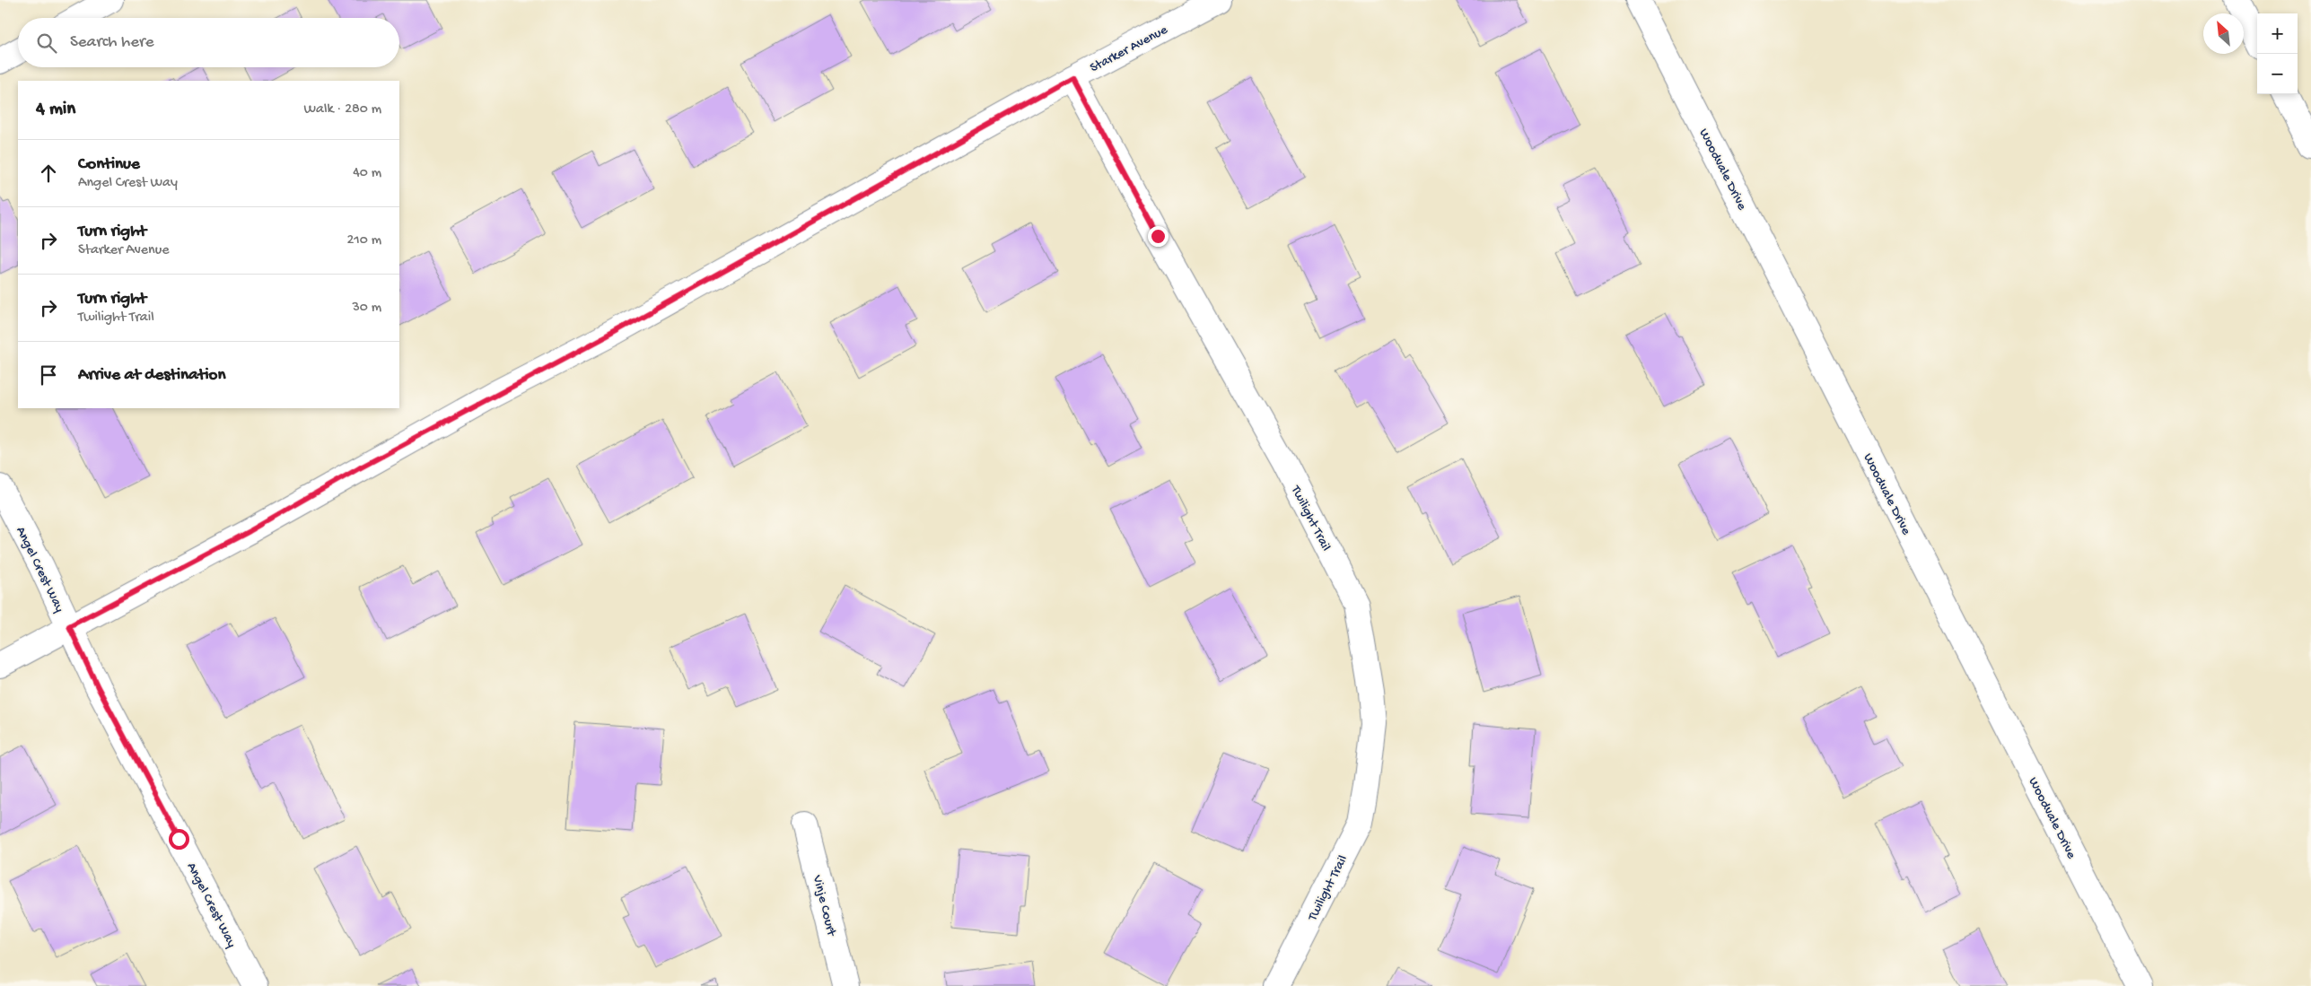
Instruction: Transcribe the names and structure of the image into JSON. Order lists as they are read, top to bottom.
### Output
{
  "streets": {
    "street": [
      "Starker Avenue",
      "Woodvale Drive",
      "Twilight Trail",
      "Angel Crest Way",
      "Vinje Court"
    ]
  },
  "crossings": [
    ["Starker Avenue", "Twilight Trail"],
    ["Starker Avenue", "Angel Crest Way"]
  ],
  "north": "top left",
  "page": {
    "map_buttons": ["+", "−"],
    "search": "Search here",
    "heading": ["4 min", "Walk · 280 m"],
    "list": [
      ["Continue", "Angel Crest Way", "40 m"],
      ["Turn right", "Starker Avenue", "210 m"],
      ["Turn right", "Twilight Trail", "30 m"],
      "Arrive at destination"
    ]
  }
}
